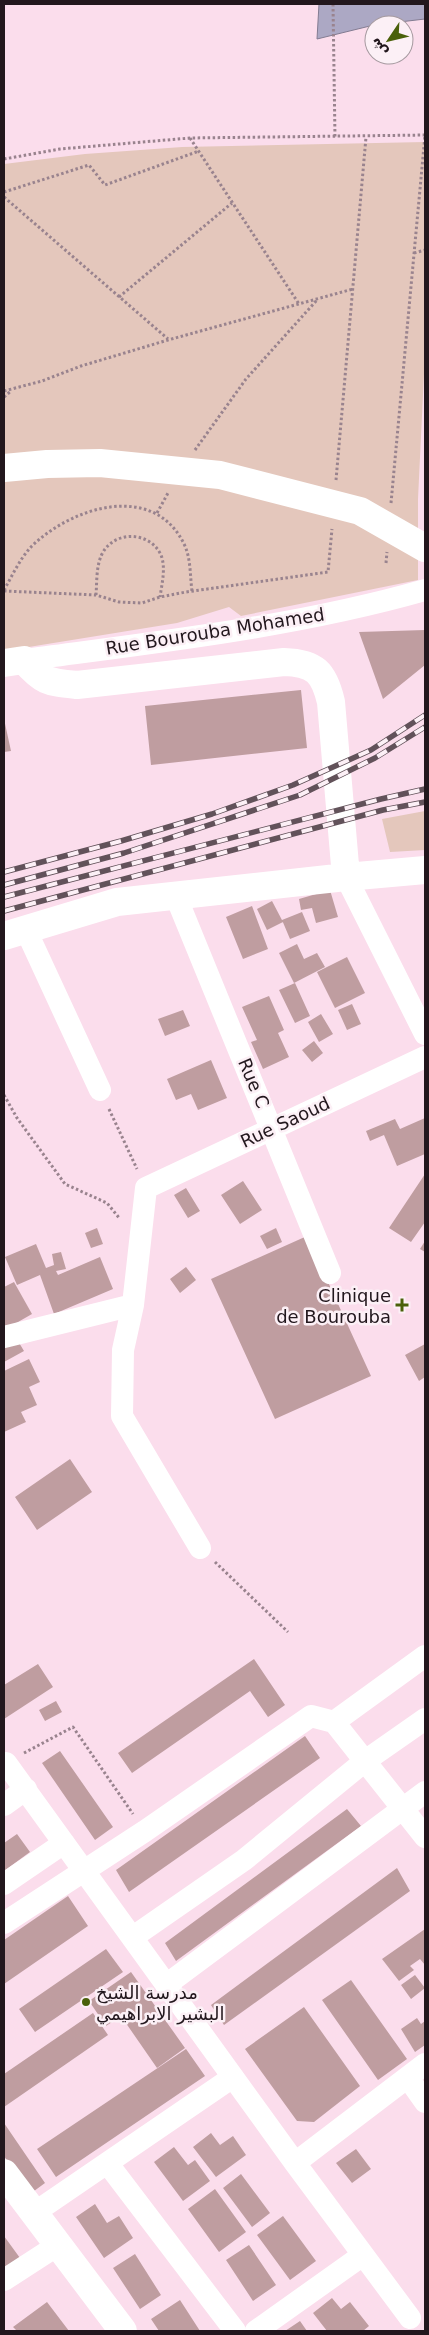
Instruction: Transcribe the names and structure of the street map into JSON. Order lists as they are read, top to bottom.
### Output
{
  "streets": {
    "street": ["Rue Bourouba Mohamed", "Rue C", "Rue Saoud"]
  },
  "crossings": [
    ["Rue C", "Rue Saoud"]
  ],
  "places": {
    "health": ["Clinique de Bourouba"],
    "other": ["مدرسة الشيخ البشير الابراهيمي"]
  },
  "north": "bottom left"
}
